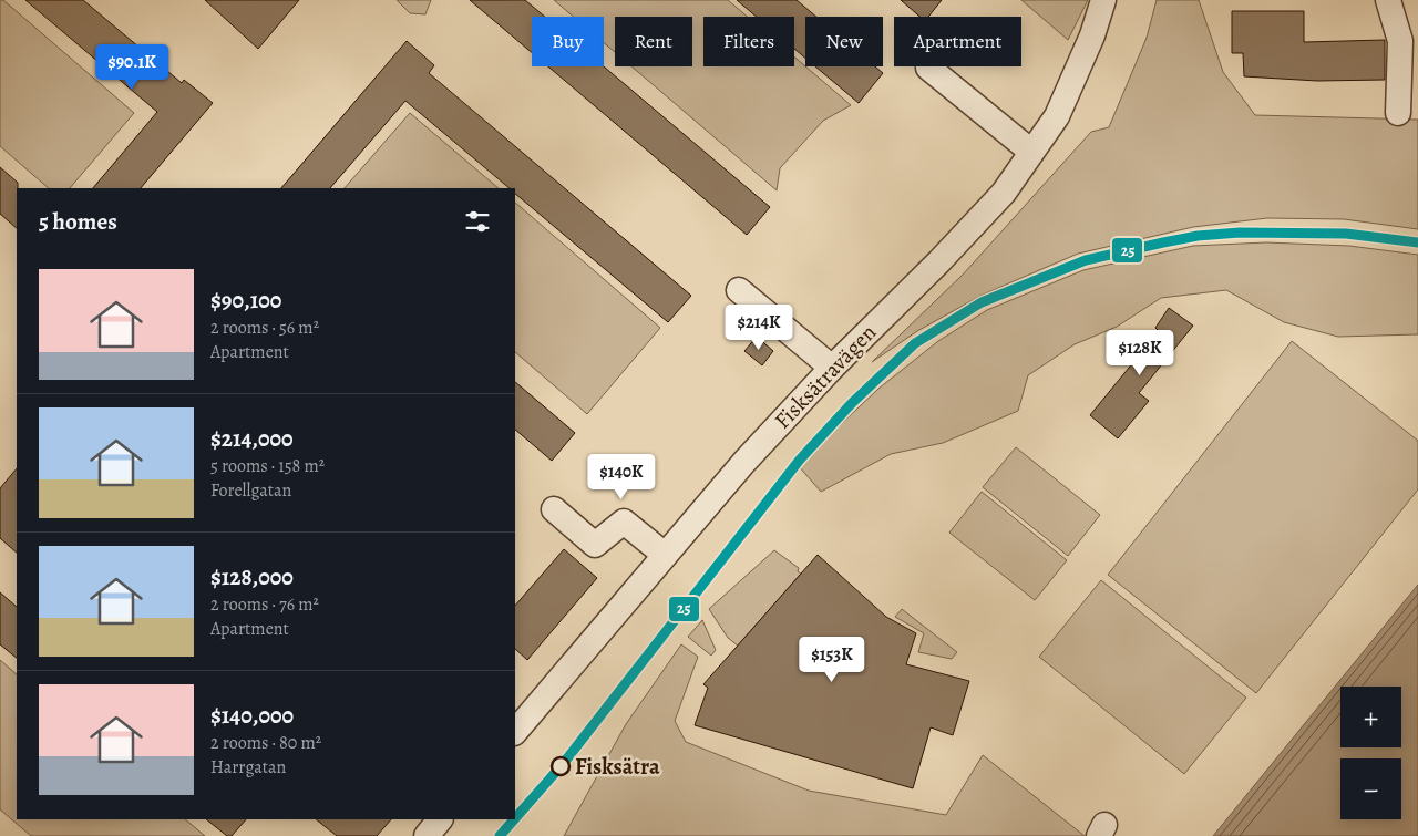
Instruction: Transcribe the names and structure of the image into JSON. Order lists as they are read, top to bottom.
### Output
{
  "streets": {
    "street": ["Fisksätravägen"]
  },
  "places": ["Fisksätra"],
  "lines": ["transit line 25"],
  "page": {
    "chip": [
      "Buy",
      "Rent",
      "Filters",
      "New",
      "Apartment"
    ],
    "price": [
      "$90.1K",
      "$214K",
      "$128K",
      "$140K",
      "$153K"
    ],
    "heading": "5 homes",
    "list": [
      {
        "name": "$90,100",
        "note": "2 rooms · 56 m² · Apartment"
      },
      {
        "name": "$214,000",
        "note": "5 rooms · 158 m² · Forellgatan"
      },
      {
        "name": "$128,000",
        "note": "2 rooms · 76 m² · Apartment"
      },
      {
        "name": "$140,000",
        "note": "2 rooms · 80 m² · Harrgatan"
      }
    ],
    "map_buttons": ["+", "−"]
  }
}
